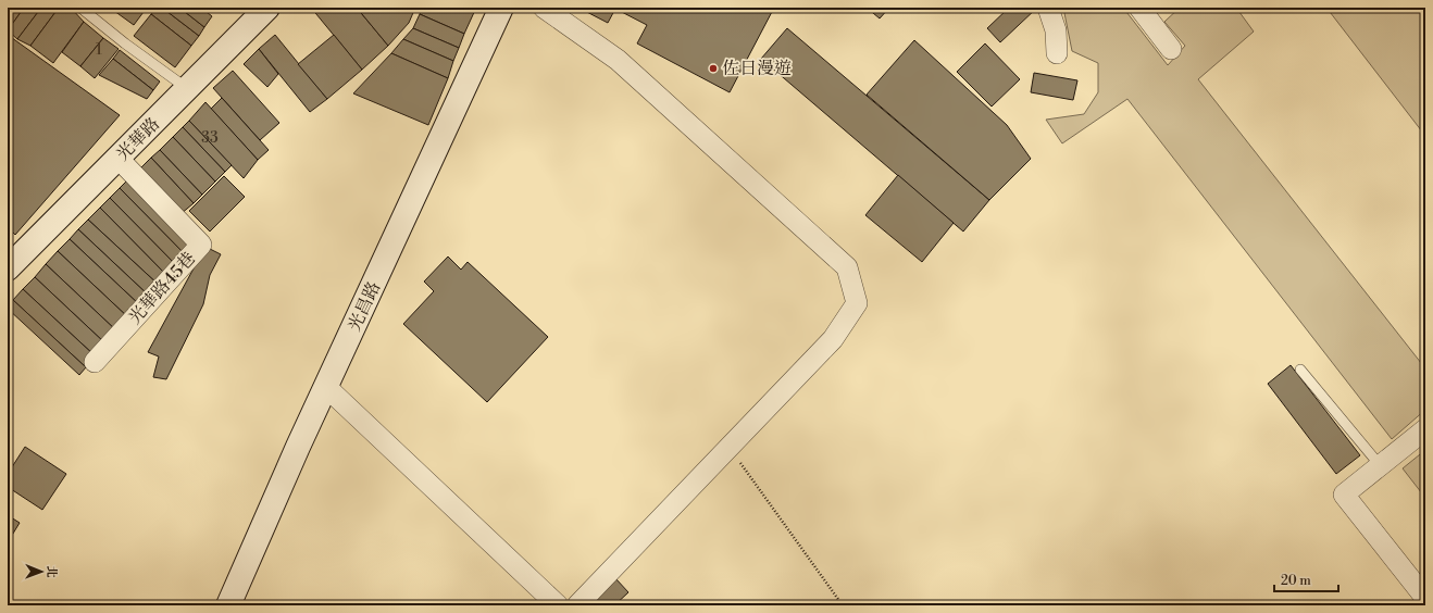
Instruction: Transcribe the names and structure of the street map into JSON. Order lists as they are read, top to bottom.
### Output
{
  "streets": {
    "street": ["光華路", "光華路45巷", "光昌路"]
  },
  "crossings": [
    ["光華路", "光華路45巷"]
  ],
  "places": ["佐日漫遊"],
  "house_numbers": ["1", "33"],
  "scale_bar": "20 m",
  "north": "right"
}
